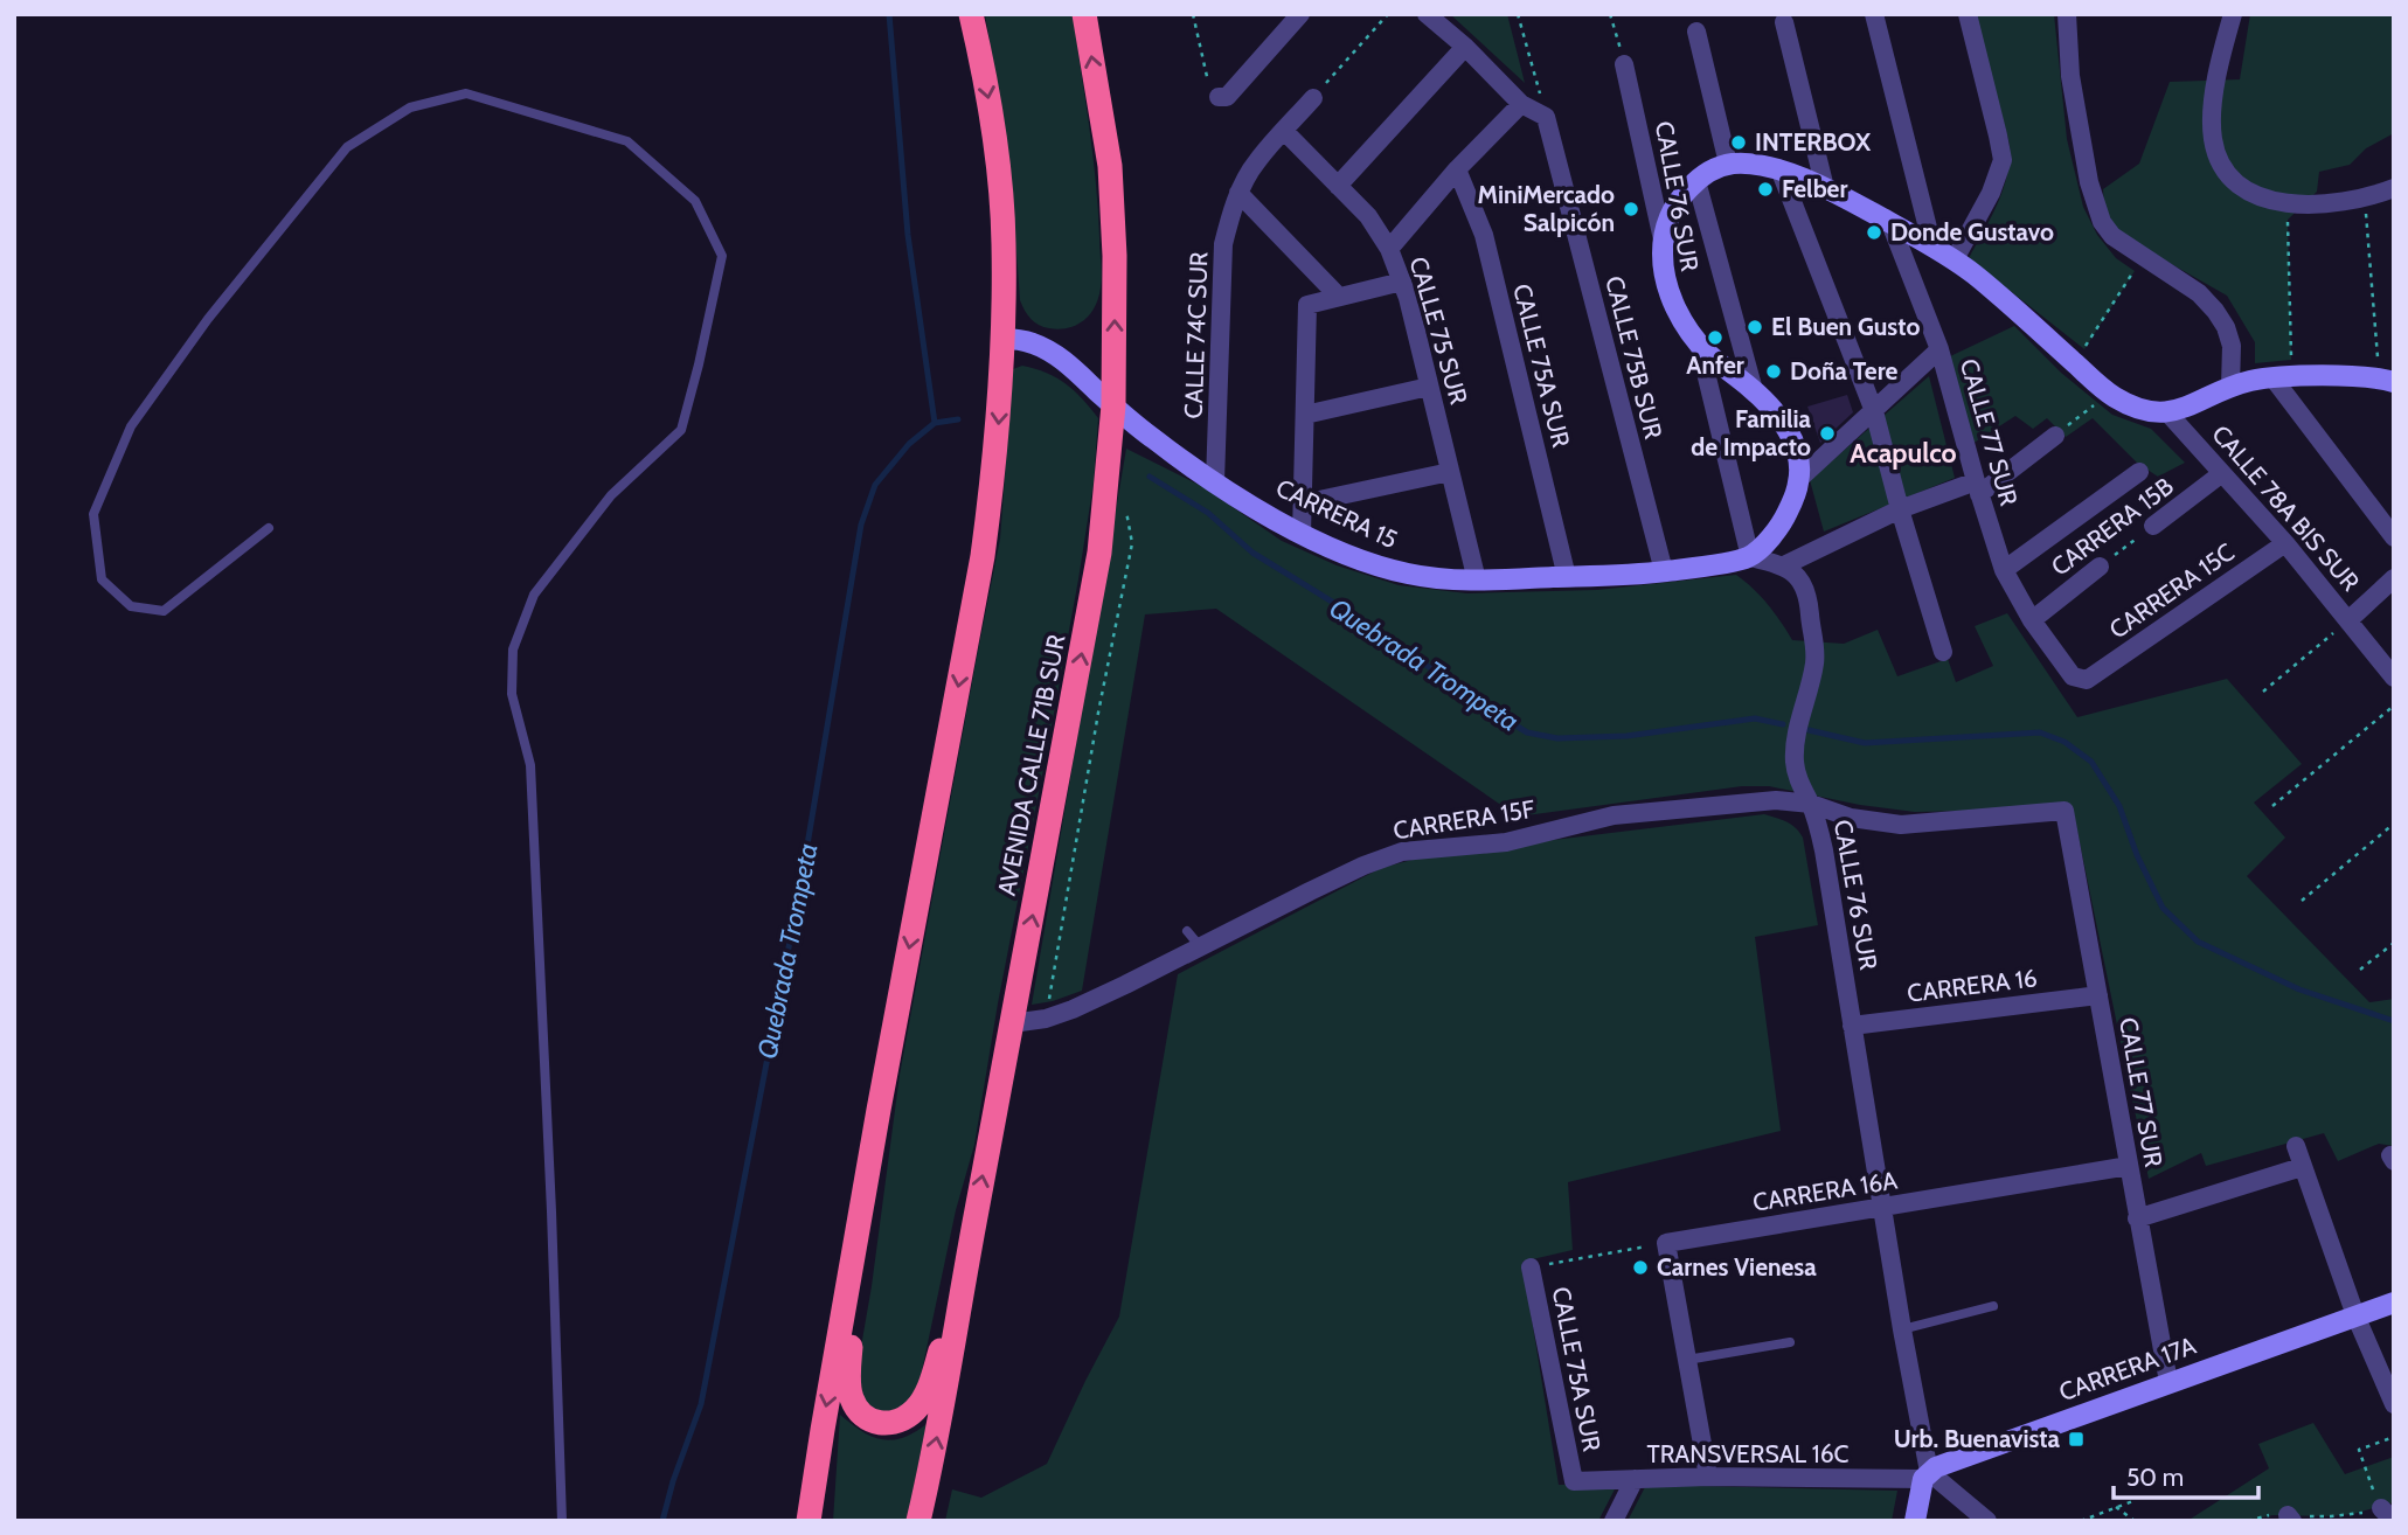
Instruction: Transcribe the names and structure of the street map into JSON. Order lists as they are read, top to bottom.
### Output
{
  "streets": {
    "highway": ["AVENIDA CALLE 71B SUR"],
    "street": [
      "CALLE 76 SUR",
      "CALLE 75 SUR",
      "CALLE 74C SUR",
      "CALLE 75B SUR",
      "CALLE 75A SUR",
      "CALLE 77 SUR",
      "CALLE 78A BIS SUR",
      "CARRERA 15",
      "CARRERA 15B",
      "CARRERA 15C",
      "CARRERA 15F",
      "CARRERA 16",
      "CARRERA 16A",
      "CARRERA 17A",
      "TRANSVERSAL 16C"
    ]
  },
  "crossings": [
    ["CALLE 76 SUR", "CARRERA 15"],
    ["CALLE 76 SUR", "CARRERA 15F"],
    ["CALLE 76 SUR", "CARRERA 16"],
    ["CALLE 76 SUR", "CARRERA 16A"],
    ["CALLE 76 SUR", "CARRERA 17A"],
    ["CALLE 76 SUR", "TRANSVERSAL 16C"],
    ["CALLE 75 SUR", "CALLE 74C SUR"],
    ["CALLE 75 SUR", "CARRERA 15"],
    ["CALLE 74C SUR", "CARRERA 15"],
    ["CALLE 75B SUR", "CARRERA 15"],
    ["CALLE 75A SUR", "CARRERA 15"],
    ["CALLE 75A SUR", "TRANSVERSAL 16C"],
    ["CALLE 77 SUR", "CARRERA 15B"],
    ["CALLE 77 SUR", "CARRERA 15C"],
    ["CALLE 77 SUR", "CARRERA 15F"],
    ["CALLE 77 SUR", "CARRERA 16"],
    ["CALLE 77 SUR", "CARRERA 16A"],
    ["CALLE 77 SUR", "CARRERA 17A"],
    ["CALLE 78A BIS SUR", "CARRERA 15B"],
    ["CALLE 78A BIS SUR", "CARRERA 15C"],
    ["CARRERA 15", "AVENIDA CALLE 71B SUR"],
    ["AVENIDA CALLE 71B SUR", "CARRERA 15F"],
    ["CARRERA 17A", "TRANSVERSAL 16C"]
  ],
  "districts": ["Acapulco"],
  "water": ["Quebrada Trompeta"],
  "places": {
    "other": [
      "INTERBOX",
      "Felber",
      "MiniMercado Salpicón",
      "Donde Gustavo",
      "El Buen Gusto",
      "Anfer",
      "Doña Tere",
      "Familia de Impacto",
      "Carnes Vienesa"
    ],
    "transit": ["Urb. Buenavista"]
  },
  "scale_bar": "50 m"
}
